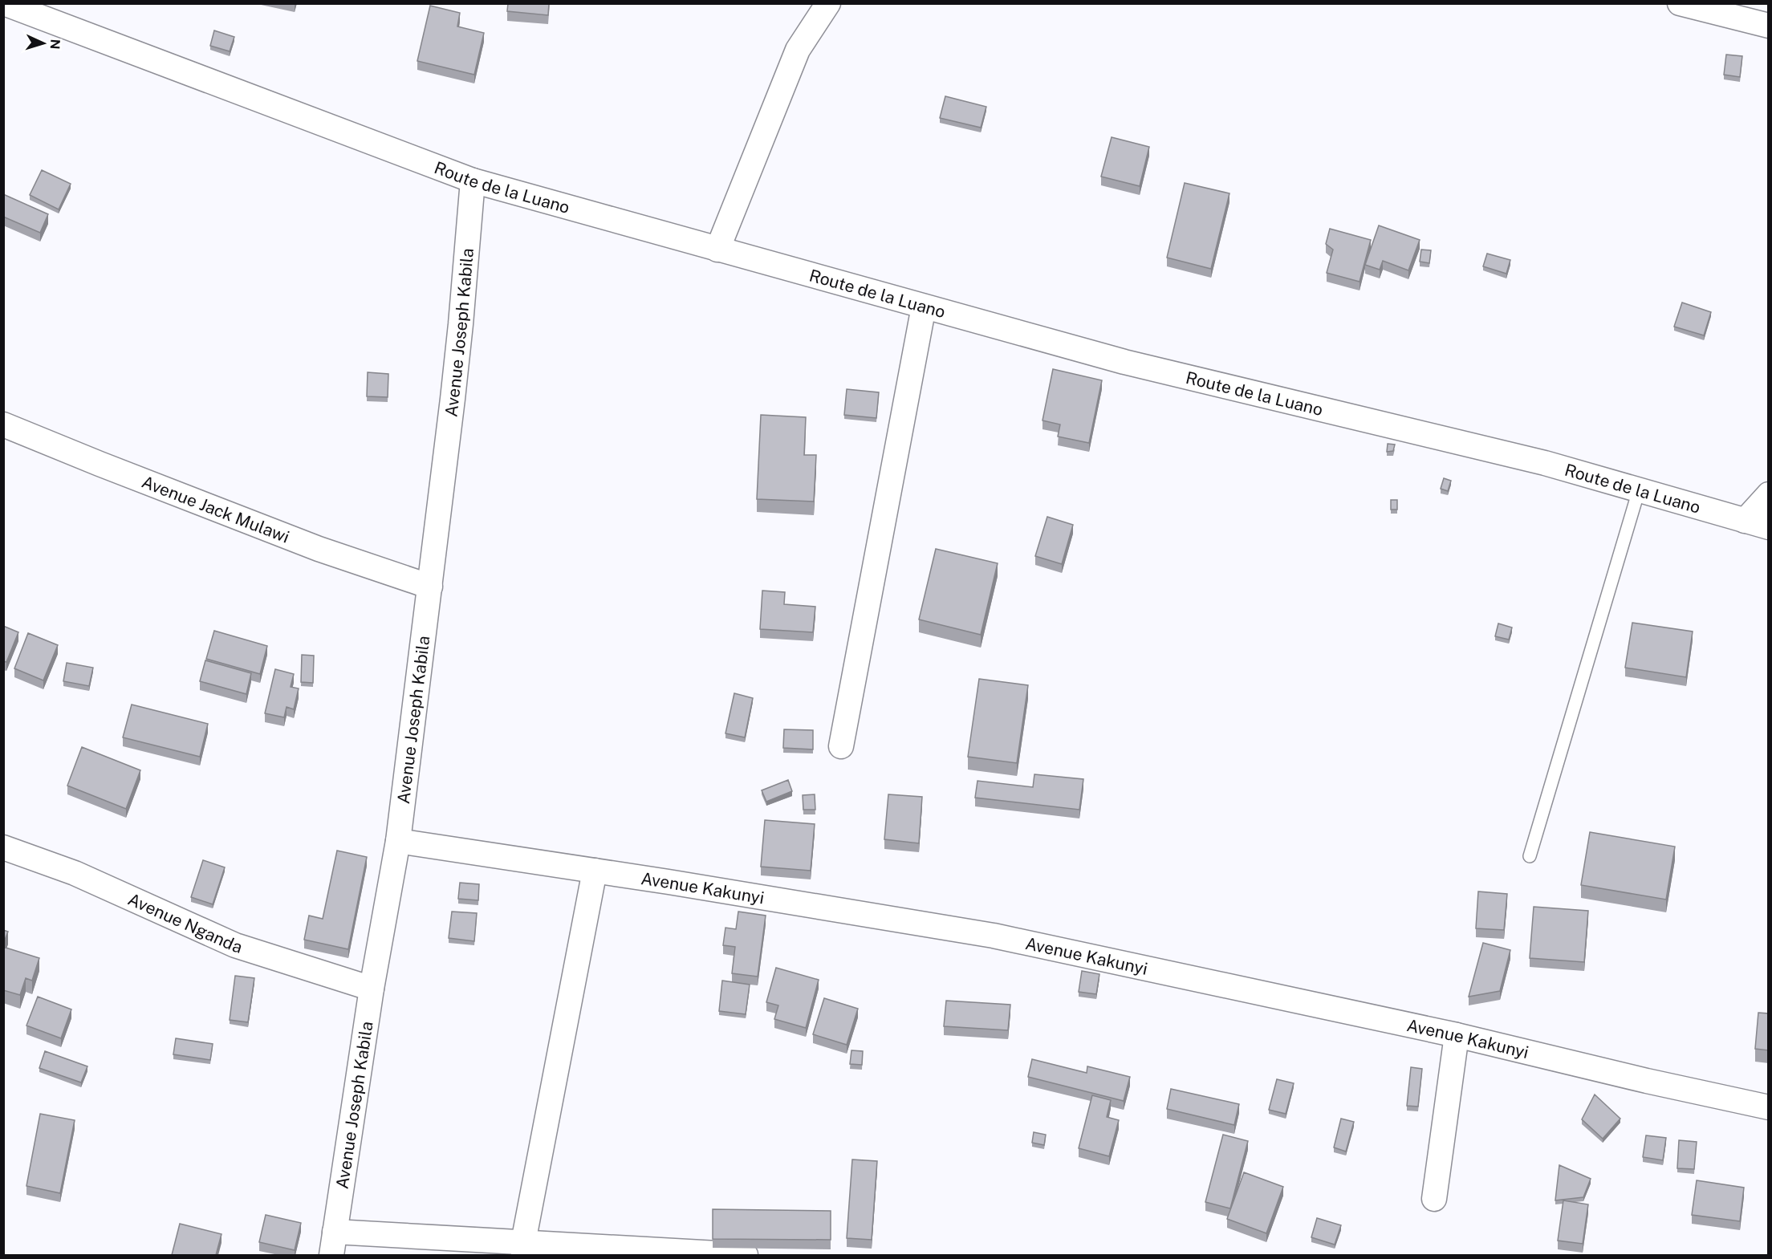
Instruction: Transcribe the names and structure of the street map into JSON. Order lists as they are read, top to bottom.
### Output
{
  "streets": {
    "street": [
      "Route de la Luano",
      "Avenue Joseph Kabila",
      "Avenue Jack Mulawi",
      "Avenue Kakunyi",
      "Avenue Nganda"
    ]
  },
  "crossings": [
    ["Route de la Luano", "Avenue Joseph Kabila"],
    ["Avenue Joseph Kabila", "Avenue Jack Mulawi"],
    ["Avenue Joseph Kabila", "Avenue Kakunyi"],
    ["Avenue Joseph Kabila", "Avenue Nganda"]
  ],
  "north": "right"
}
